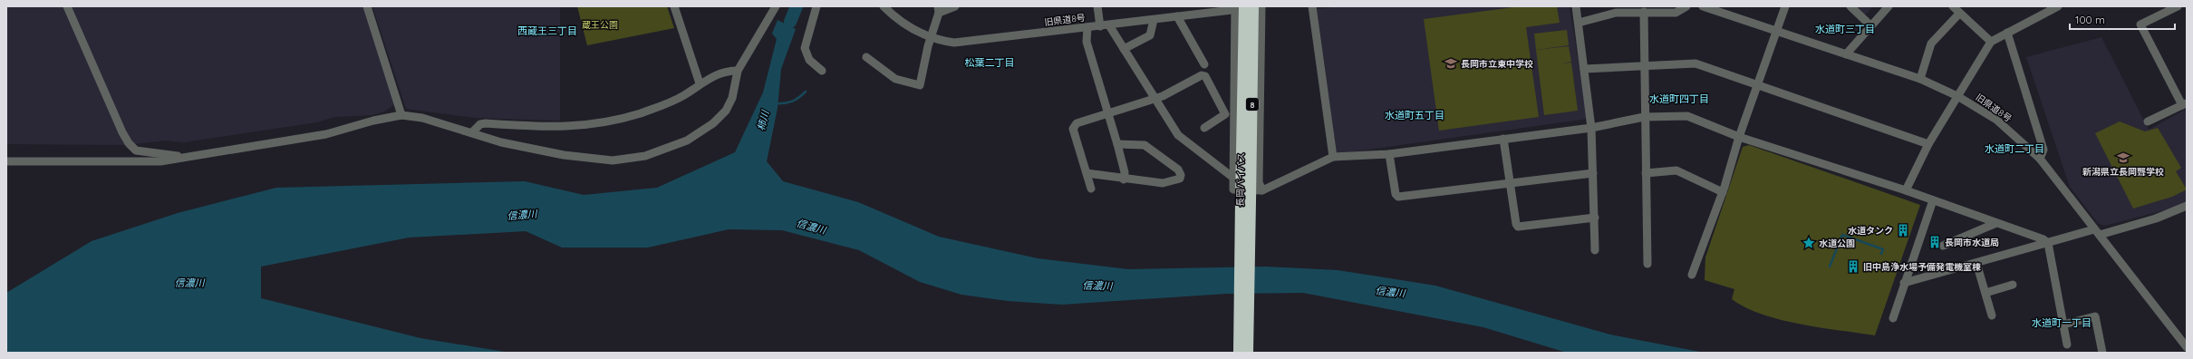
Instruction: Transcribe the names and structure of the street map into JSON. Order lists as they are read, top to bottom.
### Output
{
  "streets": {
    "highway": ["8", "長岡バイパス"],
    "street": ["旧県道8号"]
  },
  "crossings": [
    ["旧県道8号", "長岡バイパス"]
  ],
  "districts": [
    "水道町三丁目",
    "西蔵王三丁目",
    "松葉二丁目",
    "水道町四丁目",
    "水道町五丁目",
    "水道町二丁目",
    "水道町一丁目"
  ],
  "water": ["柿川", "信濃川"],
  "parks": ["蔵王公園"],
  "places": {
    "school or university": ["長岡市立東中学校", "新潟県立長岡聾学校"],
    "building": ["水道タンク", "長岡市水道局", "旧中島浄水場予備発電機室棟"],
    "place": ["水道公園"]
  },
  "scale_bar": "100 m"
}
